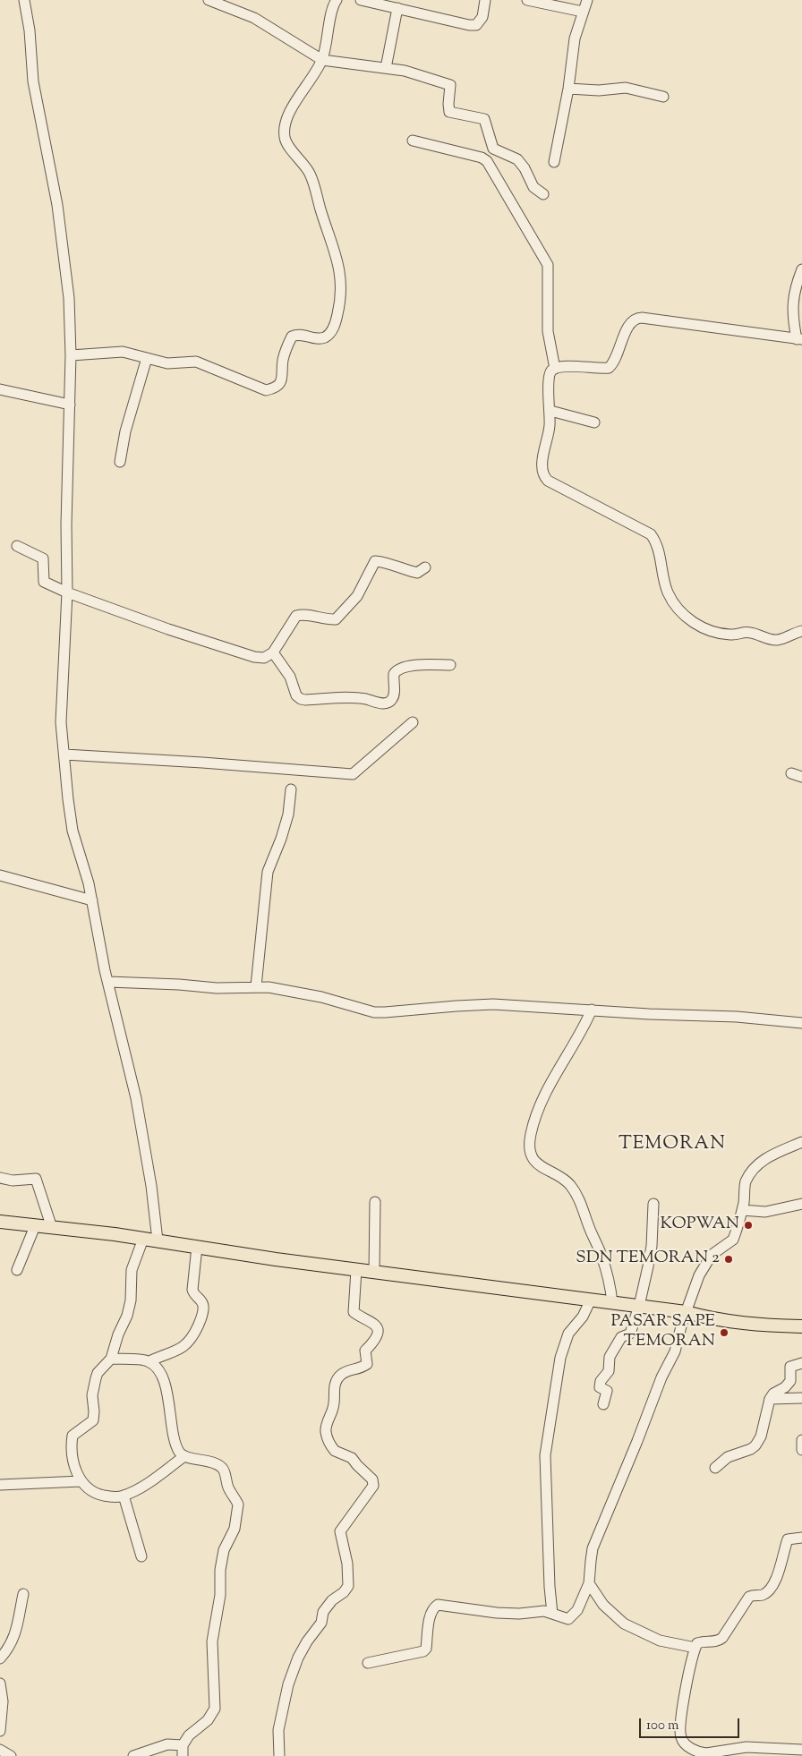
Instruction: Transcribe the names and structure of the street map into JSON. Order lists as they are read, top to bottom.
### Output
{
  "districts": ["TEMORAN"],
  "places": ["KOPWAN", "SDN TEMORAN 2", "PASAR SAPE TEMORAN"],
  "scale_bar": "100 m"
}
